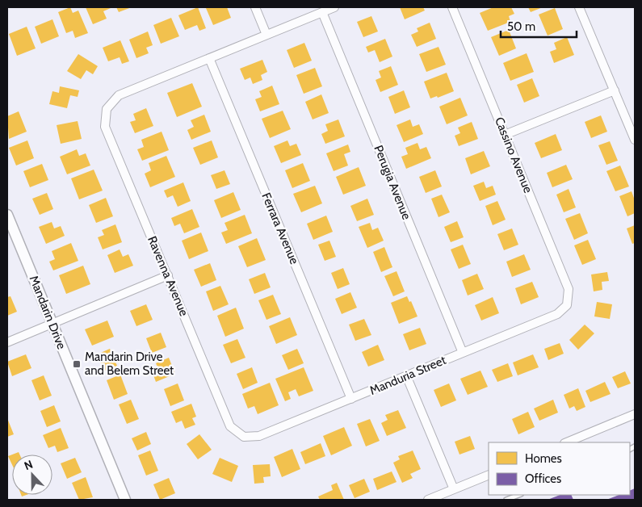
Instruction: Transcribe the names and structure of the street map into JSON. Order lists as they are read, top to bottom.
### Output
{
  "streets": {
    "street": [
      "Cassino Avenue",
      "Perugia Avenue",
      "Ferrara Avenue",
      "Ravenna Avenue",
      "Mandarin Drive",
      "Manduria Street"
    ]
  },
  "crossings": [
    ["Cassino Avenue", "Manduria Street"],
    ["Perugia Avenue", "Manduria Street"],
    ["Ferrara Avenue", "Ravenna Avenue"],
    ["Ferrara Avenue", "Manduria Street"],
    ["Ravenna Avenue", "Manduria Street"]
  ],
  "places": {
    "transit": ["Mandarin Drive and Belem Street"]
  },
  "legend": ["Homes", "Offices"],
  "scale_bar": "50 m",
  "north": "top"
}
